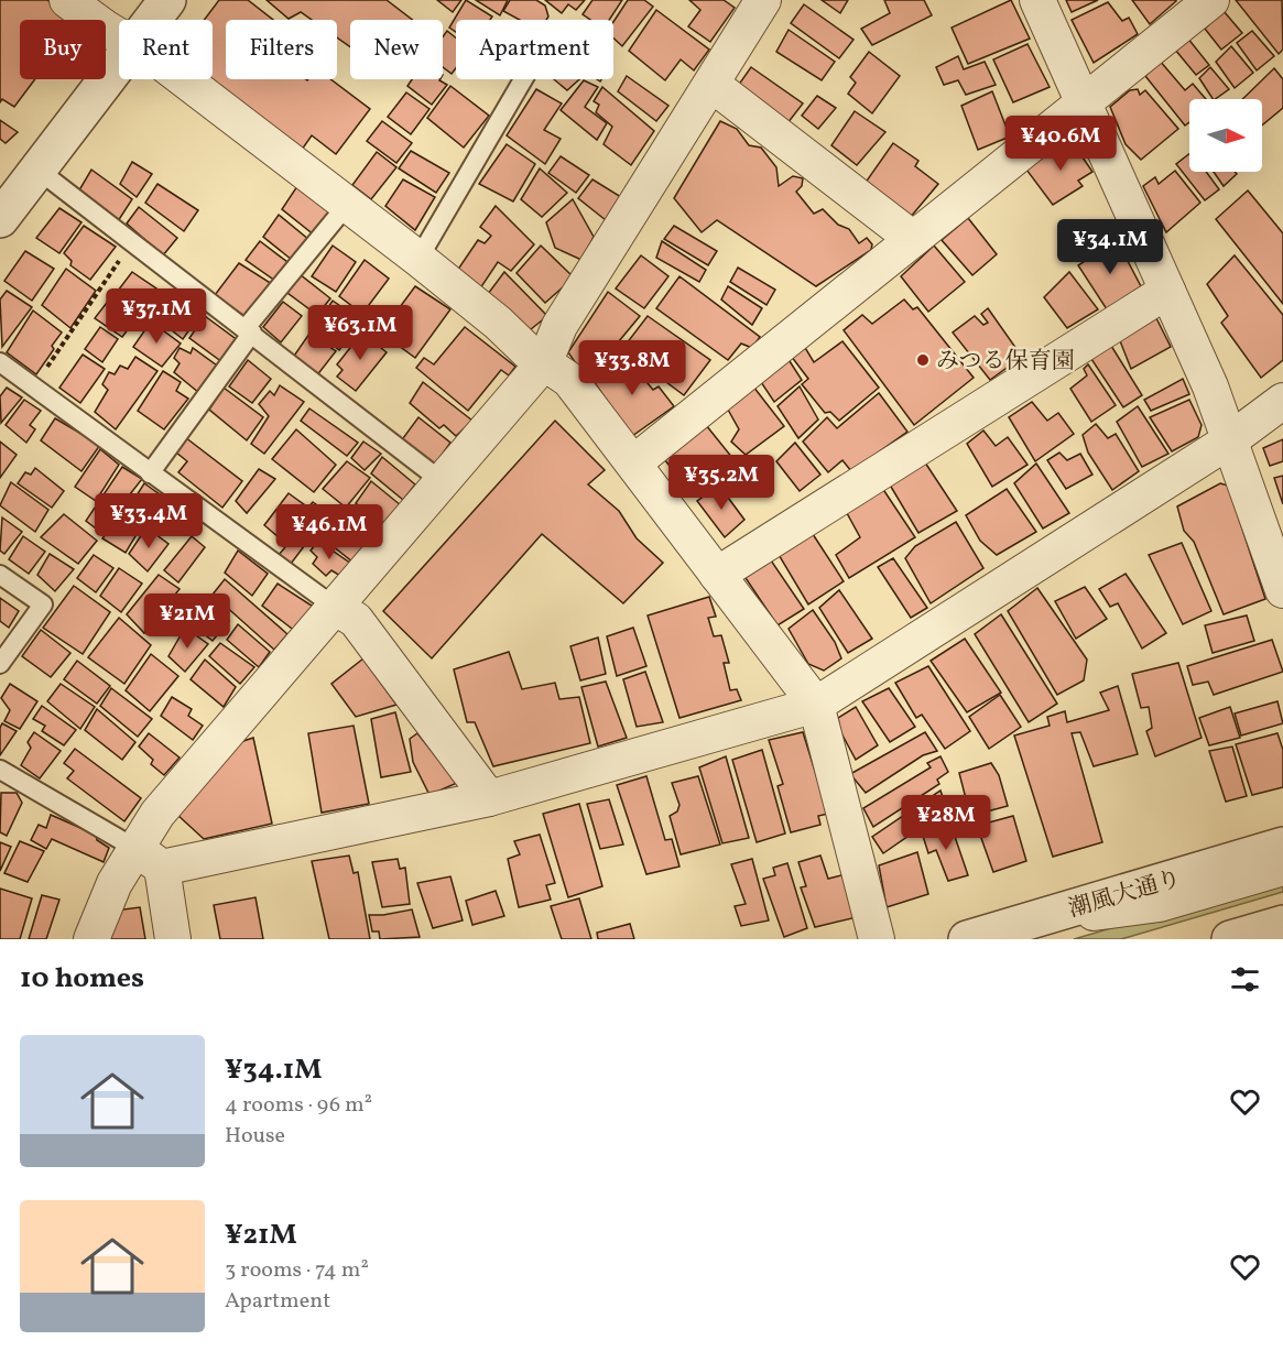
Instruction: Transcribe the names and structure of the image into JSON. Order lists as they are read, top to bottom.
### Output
{
  "streets": {
    "street": ["潮風大通り"]
  },
  "places": ["みつる保育園"],
  "north": "right",
  "page": {
    "chip": [
      "Buy",
      "Rent",
      "Filters",
      "New",
      "Apartment"
    ],
    "price": [
      "¥40.6M",
      "¥34.1M",
      "¥37.1M",
      "¥63.1M",
      "¥33.8M",
      "¥35.2M",
      "¥33.4M",
      "¥46.1M",
      "¥21M",
      "¥28M"
    ],
    "heading": "10 homes",
    "list": [
      {
        "name": "¥34.1M",
        "note": "4 rooms · 96 m² · House"
      },
      {
        "name": "¥21M",
        "note": "3 rooms · 74 m² · Apartment"
      }
    ]
  }
}
